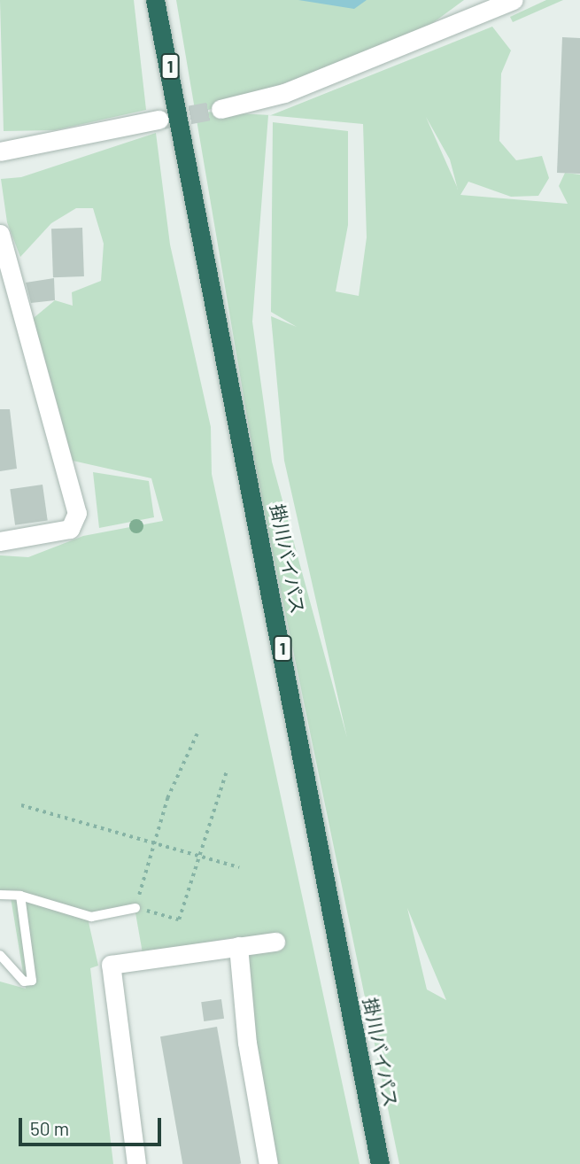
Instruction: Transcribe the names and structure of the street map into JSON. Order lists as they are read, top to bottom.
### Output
{
  "streets": {
    "highway": ["1", "掛川バイパス"]
  },
  "scale_bar": "50 m"
}
